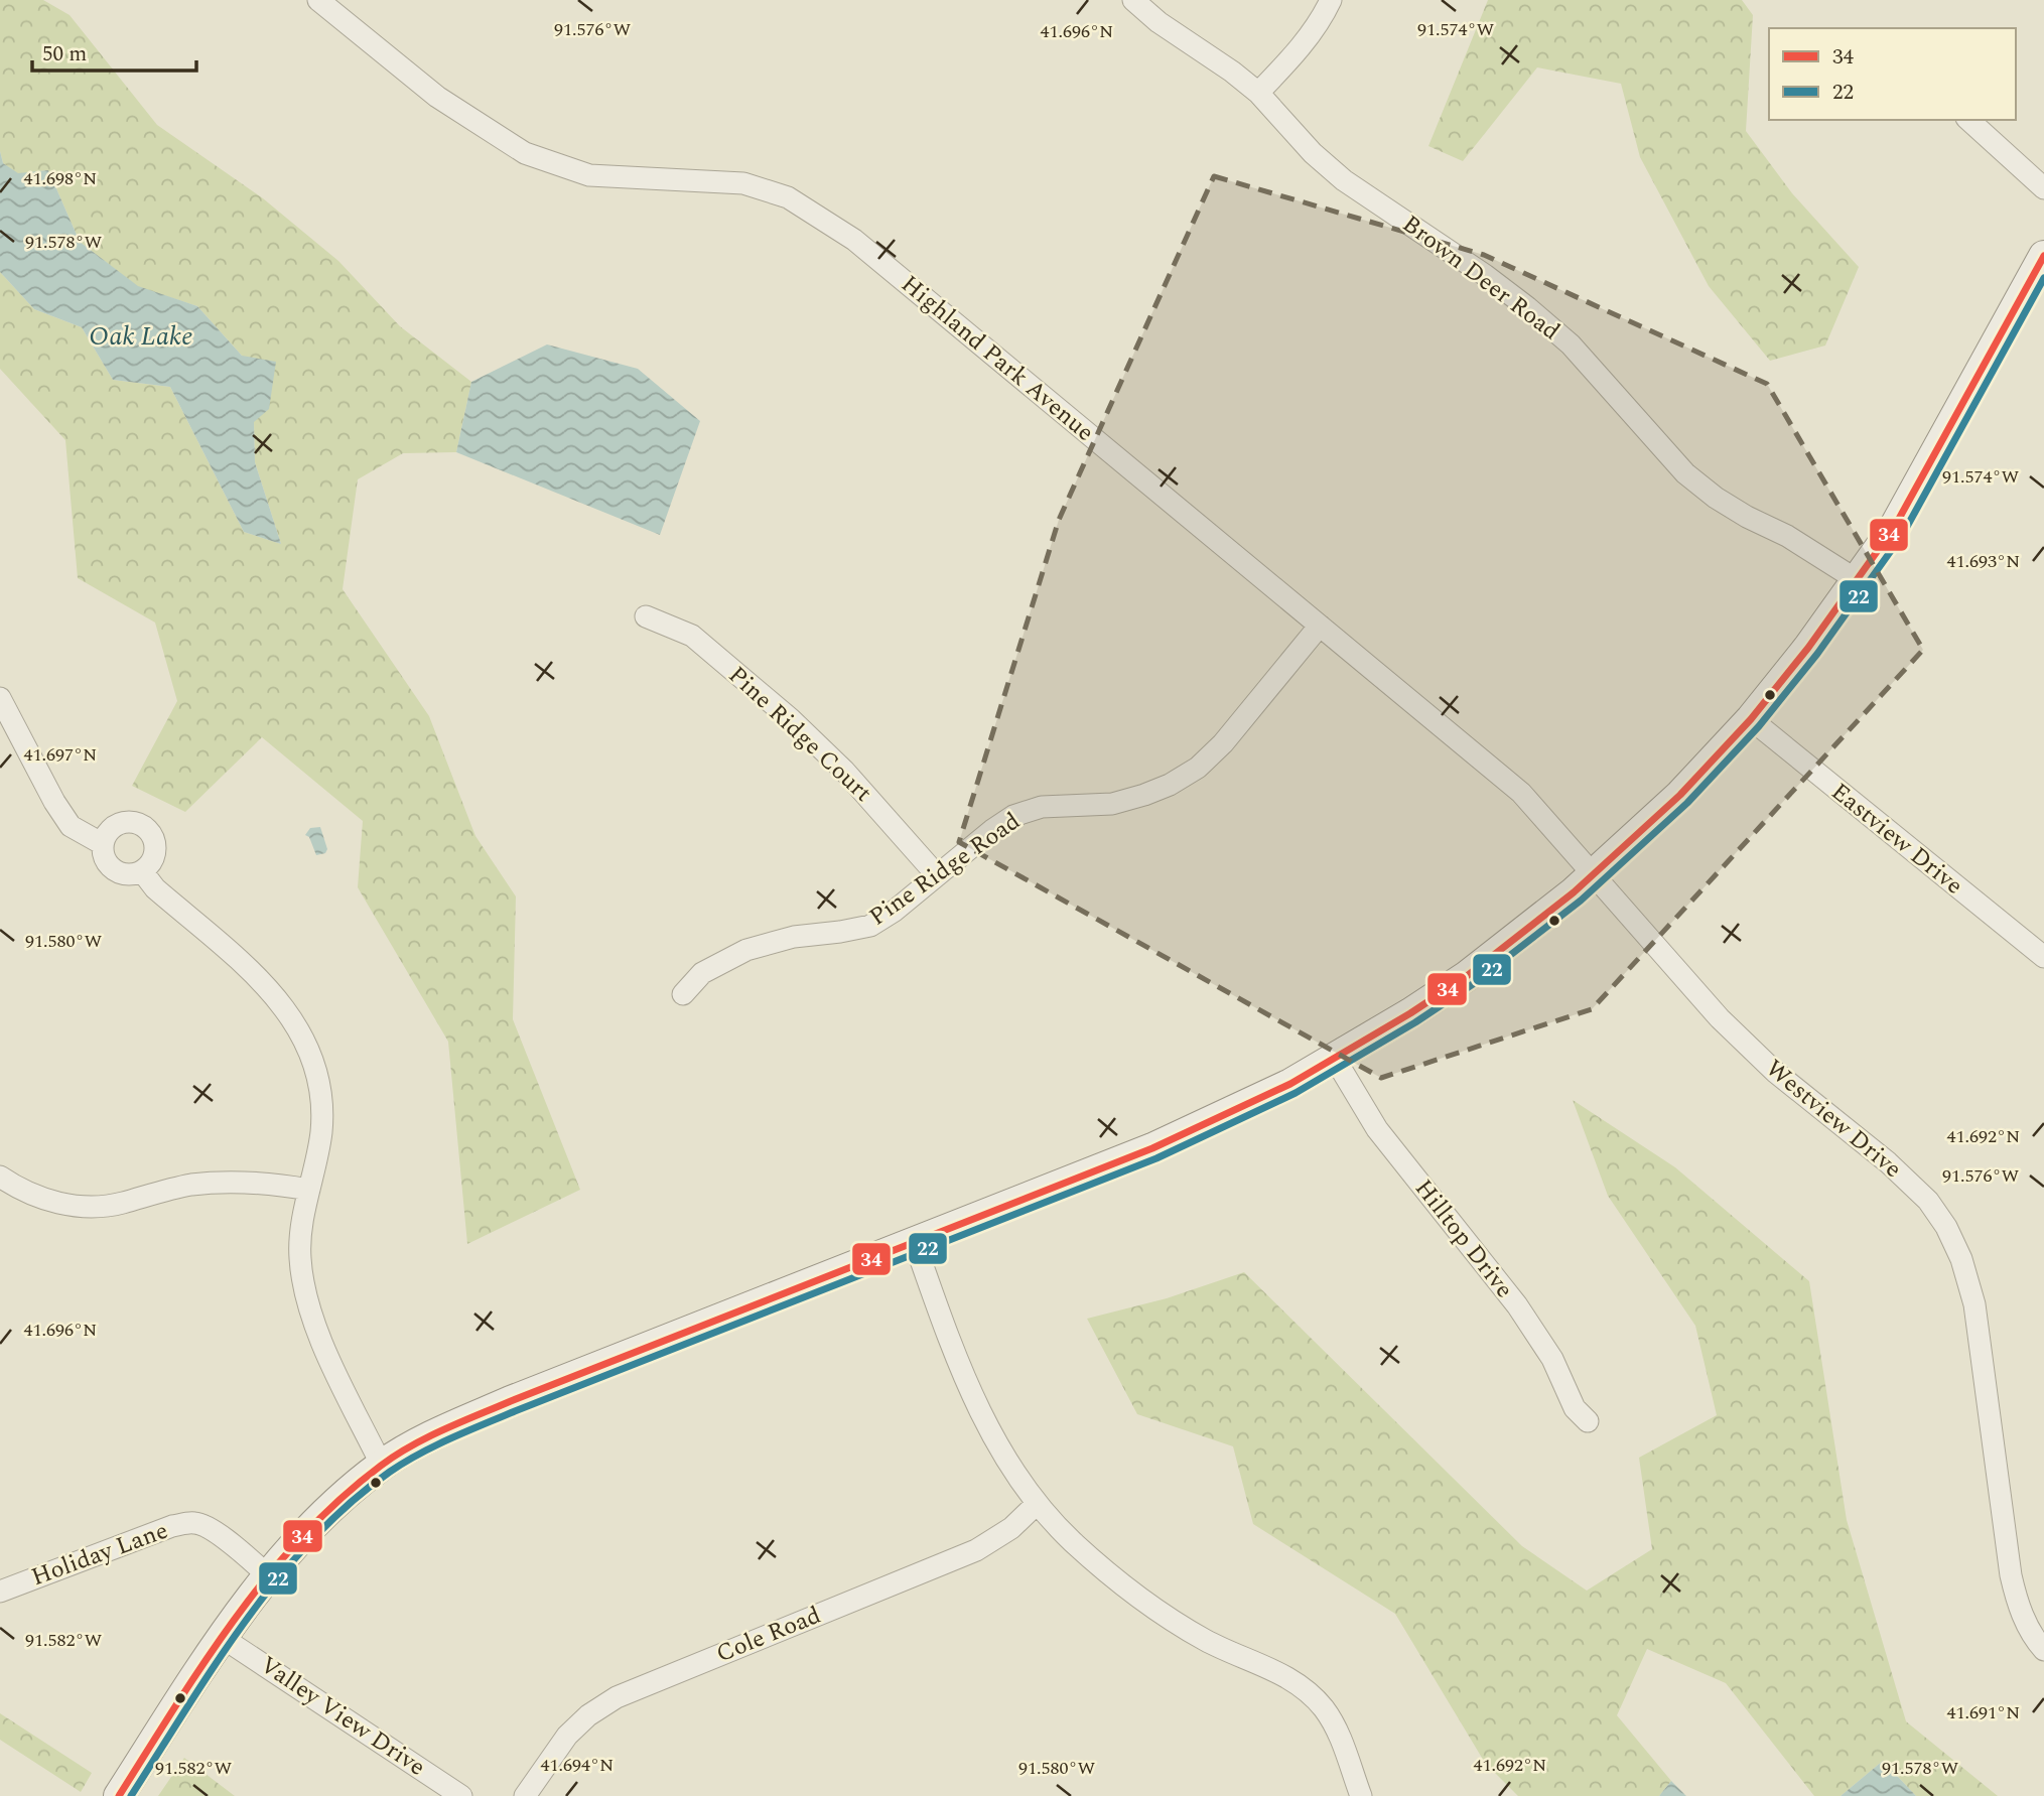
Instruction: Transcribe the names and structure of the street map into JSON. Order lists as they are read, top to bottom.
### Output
{
  "streets": {
    "street": [
      "Brown Deer Road",
      "Highland Park Avenue",
      "Pine Ridge Court",
      "Eastview Drive",
      "Pine Ridge Road",
      "Westview Drive",
      "Hilltop Drive",
      "Holiday Lane",
      "Cole Road",
      "Valley View Drive"
    ]
  },
  "crossings": [
    ["Highland Park Avenue", "Pine Ridge Road"],
    ["Highland Park Avenue", "Westview Drive"],
    ["Pine Ridge Court", "Pine Ridge Road"]
  ],
  "water": ["Oak Lake"],
  "lines": ["transit line 34", "transit line 22"],
  "legend": ["34", "22"],
  "scale_bar": "50 m",
  "coordinates": [
    "91.576°W",
    "91.574°W",
    "41.696°N",
    "41.698°N",
    "91.578°W",
    "41.693°N",
    "41.697°N",
    "91.580°W",
    "41.692°N",
    "91.582°W",
    "41.691°N",
    "41.694°N"
  ]
}
